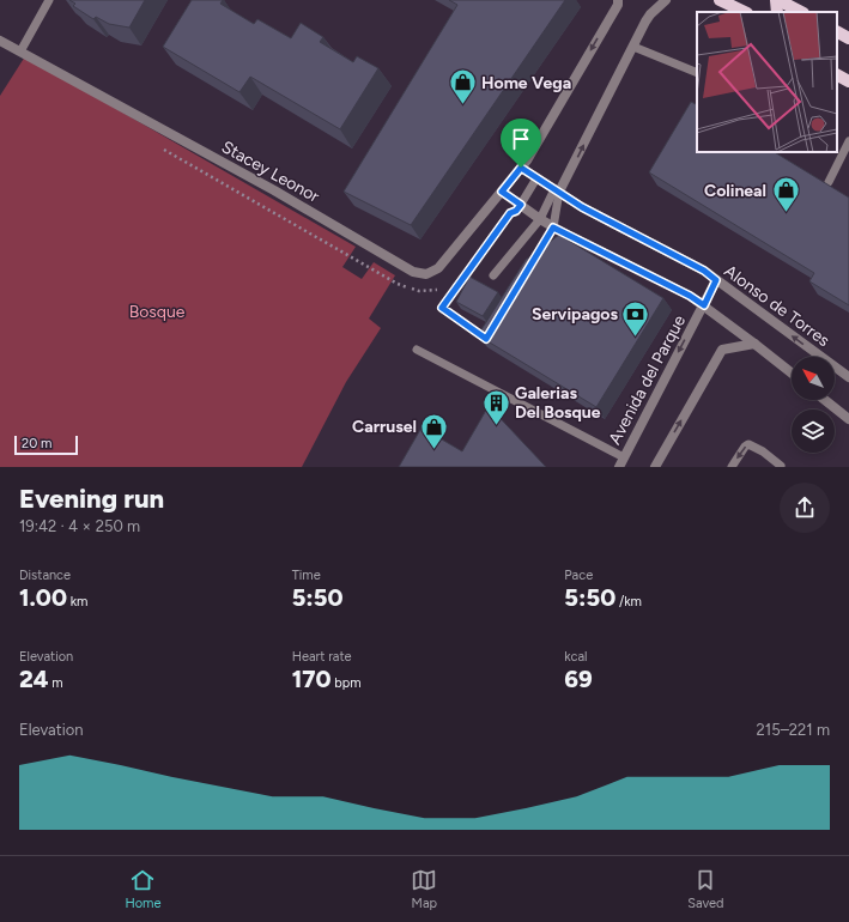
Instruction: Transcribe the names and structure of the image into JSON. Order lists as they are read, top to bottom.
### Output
{
  "streets": {
    "street": ["Stacey Leonor", "Alonso de Torres", "Avenida del Parque"]
  },
  "crossings": [
    ["Alonso de Torres", "Avenida del Parque"]
  ],
  "parks": ["Bosque"],
  "places": {
    "shop": ["Home Vega", "Colineal", "Carrusel"],
    "bank": ["Servipagos"],
    "building": ["Galerias Del Bosque"]
  },
  "scale_bar": "20 m",
  "north": "top left",
  "page": {
    "scale": "20 m",
    "heading": ["Evening run", "19:42 · 4 × 250 m"],
    "stats": [
      ["Distance", "1.00 km"],
      ["Time", "5:50"],
      ["Pace", "5:50 /km"],
      ["Elevation", "24 m"],
      ["Heart rate", "170 bpm"],
      ["kcal", "69"]
    ],
    "chart": ["Elevation", "215–221 m"],
    "tabs": ["Home", "Map", "Saved"]
  }
}
